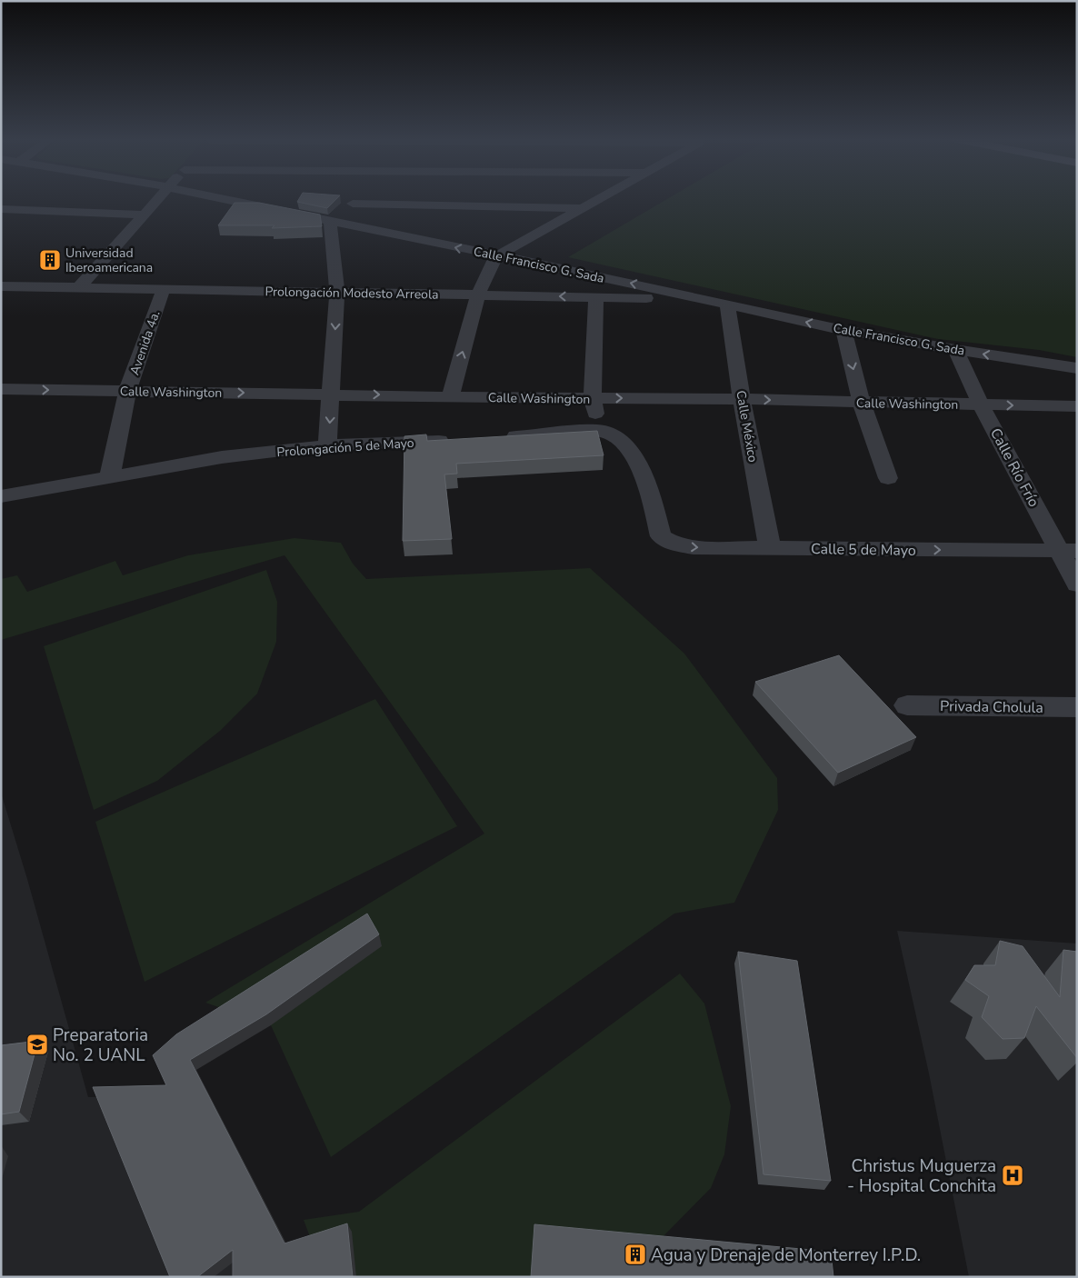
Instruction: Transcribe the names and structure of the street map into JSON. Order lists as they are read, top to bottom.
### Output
{
  "streets": {
    "street": [
      "Calle Francisco G. Sada",
      "Prolongación Modesto Arreola",
      "Avenida 4a.",
      "Calle Washington",
      "Calle México",
      "Prolongación 5 de Mayo",
      "Calle Río Frío",
      "Calle 5 de Mayo",
      "Privada Cholula"
    ]
  },
  "crossings": [
    ["Calle Francisco G. Sada", "Prolongación Modesto Arreola"],
    ["Calle Francisco G. Sada", "Calle México"],
    ["Calle Francisco G. Sada", "Calle Río Frío"],
    ["Prolongación Modesto Arreola", "Avenida 4a."],
    ["Avenida 4a.", "Calle Washington"],
    ["Avenida 4a.", "Prolongación 5 de Mayo"],
    ["Calle Washington", "Calle México"],
    ["Calle Washington", "Calle Río Frío"],
    ["Calle México", "Calle 5 de Mayo"],
    ["Calle Río Frío", "Calle 5 de Mayo"]
  ],
  "one_way": ["Calle 5 de Mayo"],
  "places": {
    "building": ["Universidad Iberoamericana", "Agua y Drenaje de Monterrey I.P.D."],
    "school or university": ["Preparatoria No. 2 UANL"],
    "hospital": ["Christus Muguerza - Hospital Conchita"]
  }
}
